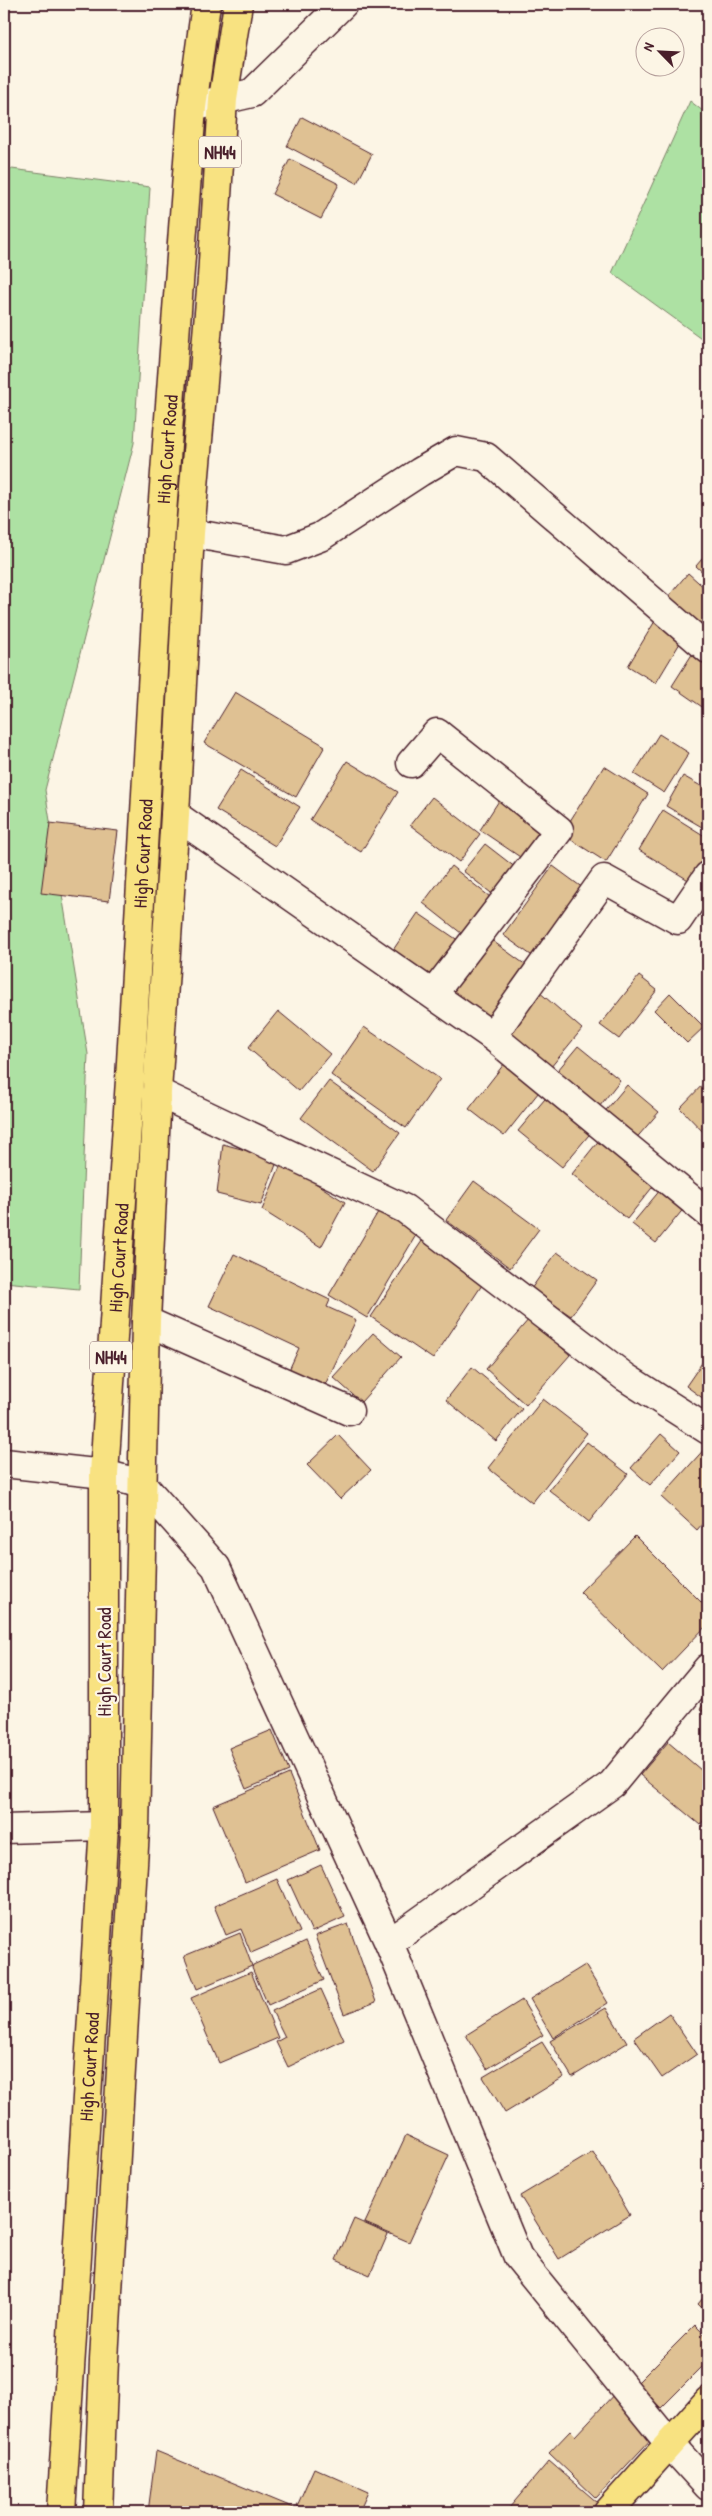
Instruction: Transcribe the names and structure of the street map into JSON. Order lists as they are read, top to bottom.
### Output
{
  "streets": {
    "main road": ["NH44", "High Court Road"]
  },
  "north": "top left"
}
